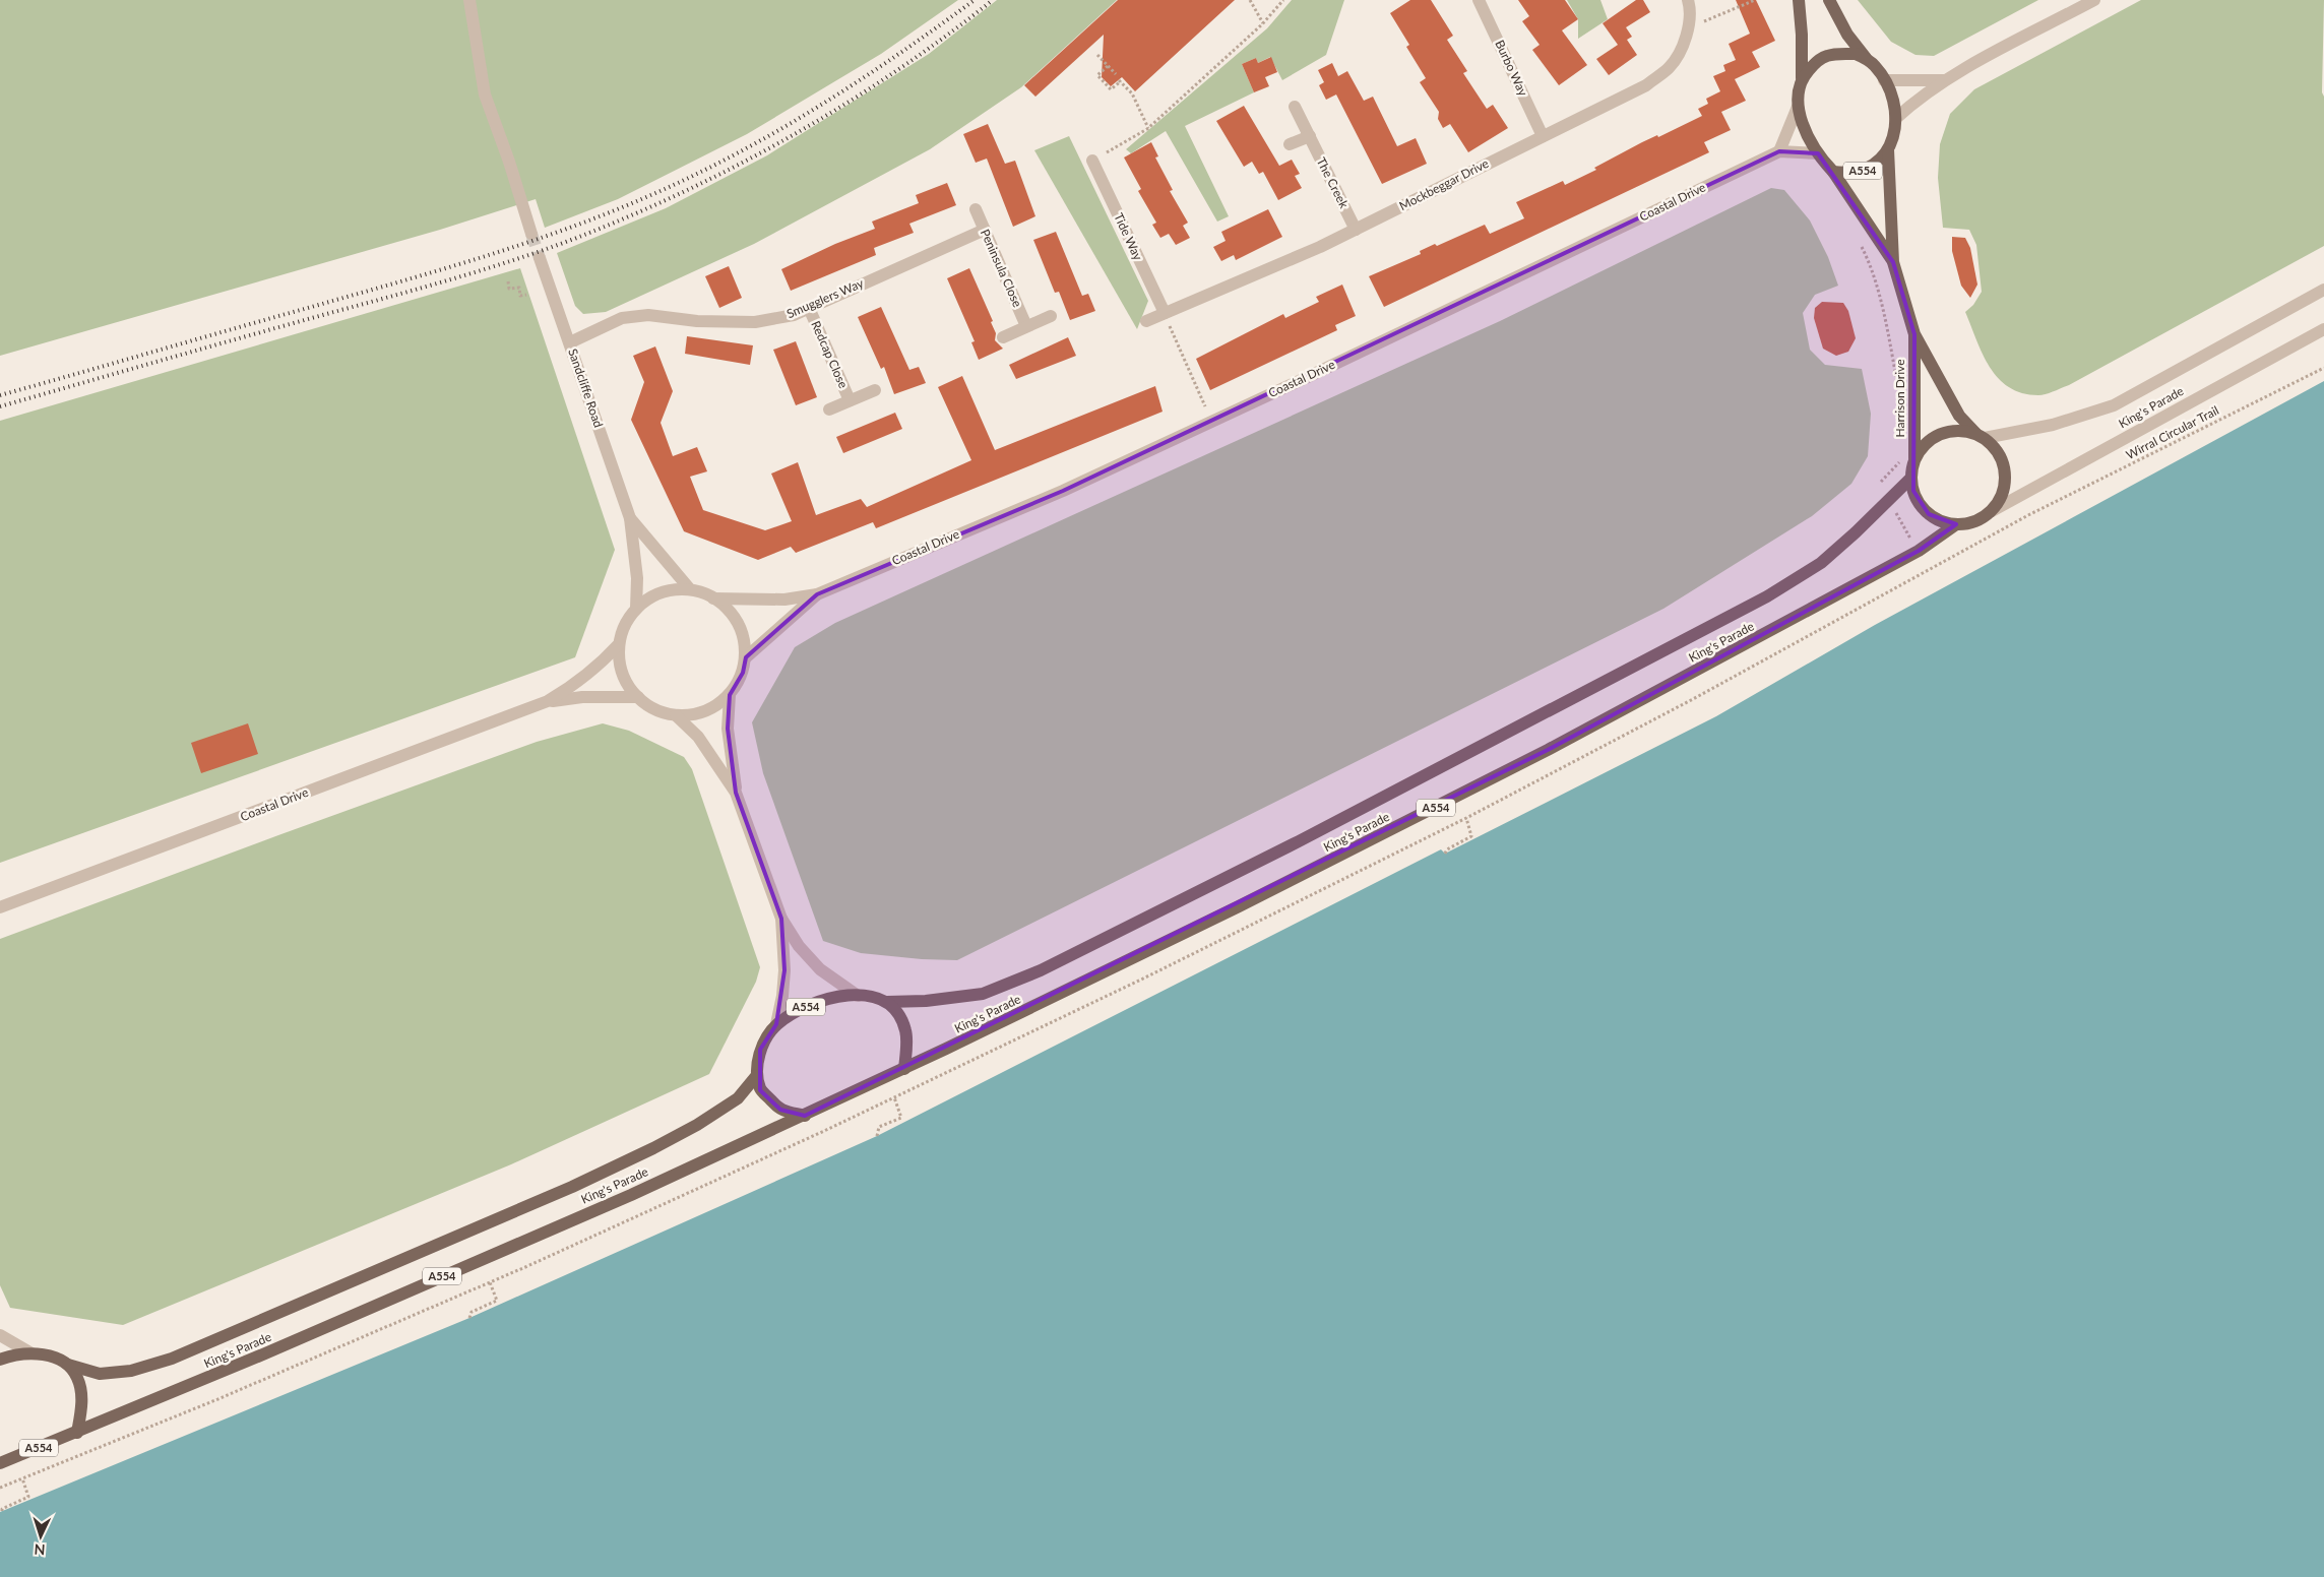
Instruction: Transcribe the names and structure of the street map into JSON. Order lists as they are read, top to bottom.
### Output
{
  "streets": {
    "main road": ["A554", "Harrison Drive", "King's Parade"],
    "street": [
      "Burbo Way",
      "The Creek",
      "Mockbeggar Drive",
      "Coastal Drive",
      "Tide Way",
      "Peninsula Close",
      "Smugglers Way",
      "Redcap Close",
      "Sandcliffe Road"
    ],
    "path": ["Wirral Circular Trail"]
  },
  "crossings": [
    ["Burbo Way", "Mockbeggar Drive"],
    ["A554", "Coastal Drive"],
    ["A554", "Harrison Drive"],
    ["A554", "King's Parade"],
    ["The Creek", "Mockbeggar Drive"],
    ["Mockbeggar Drive", "Tide Way"],
    ["Coastal Drive", "Sandcliffe Road"],
    ["Coastal Drive", "Harrison Drive"],
    ["Peninsula Close", "Smugglers Way"],
    ["Smugglers Way", "Redcap Close"],
    ["Smugglers Way", "Sandcliffe Road"],
    ["Harrison Drive", "King's Parade"]
  ],
  "north": "bottom"
}
